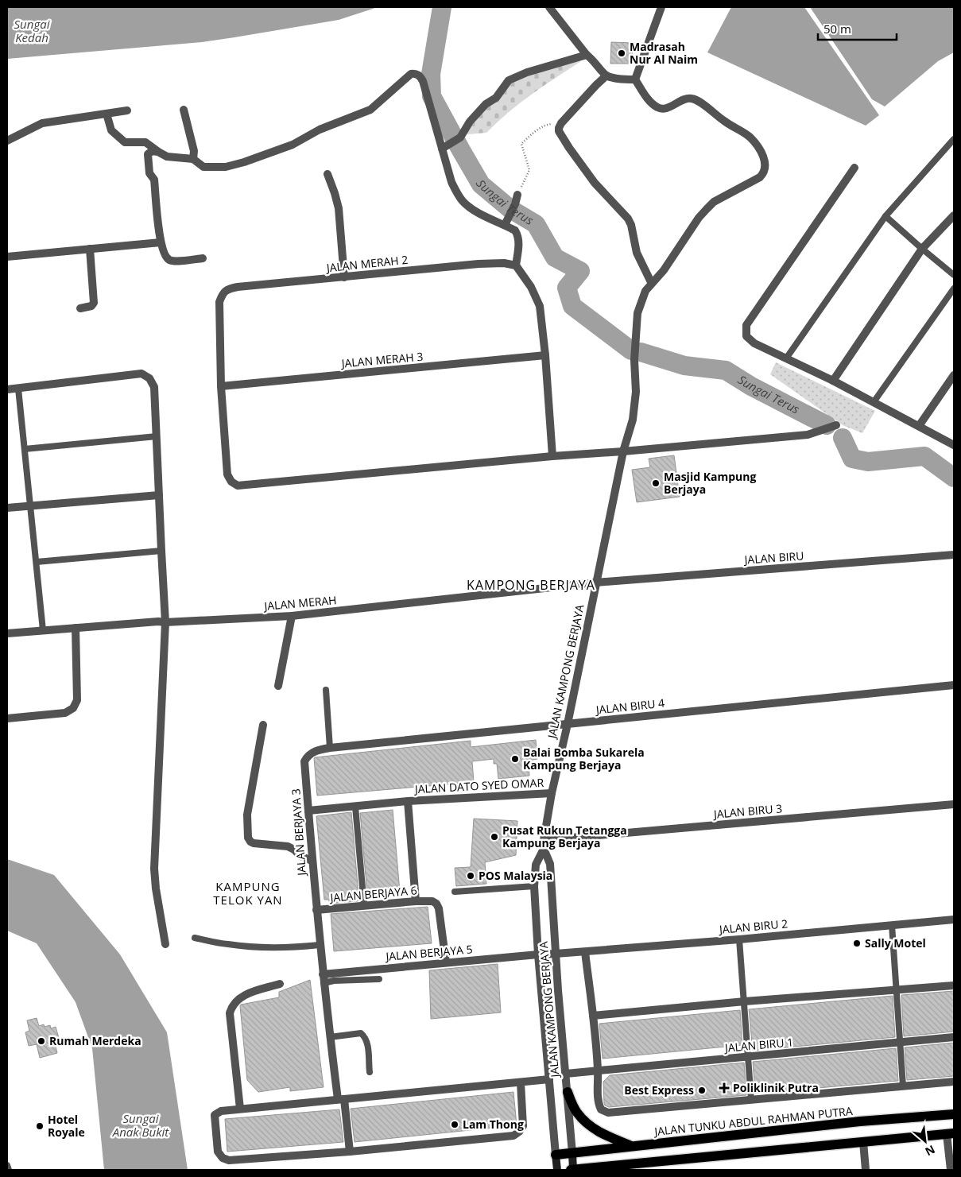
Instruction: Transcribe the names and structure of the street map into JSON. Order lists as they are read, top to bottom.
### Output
{
  "streets": {
    "main road": ["JALAN KAMPONG BERJAYA", "JALAN TUNKU ABDUL RAHMAN PUTRA"],
    "street": [
      "JALAN MERAH 2",
      "JALAN MERAH 3",
      "JALAN BIRU",
      "JALAN MERAH",
      "JALAN BIRU 4",
      "JALAN DATO SYED OMAR",
      "JALAN BIRU 3",
      "JALAN BERJAYA 3",
      "JALAN BERJAYA 6",
      "JALAN BIRU 2",
      "JALAN BERJAYA 5",
      "JALAN BIRU 1"
    ]
  },
  "crossings": [
    ["JALAN MERAH 2", "JALAN MERAH 3"],
    ["JALAN BIRU", "JALAN MERAH"],
    ["JALAN BIRU", "JALAN KAMPONG BERJAYA"],
    ["JALAN MERAH", "JALAN KAMPONG BERJAYA"],
    ["JALAN KAMPONG BERJAYA", "JALAN BIRU 4"],
    ["JALAN KAMPONG BERJAYA", "JALAN DATO SYED OMAR"],
    ["JALAN KAMPONG BERJAYA", "JALAN BIRU 3"],
    ["JALAN KAMPONG BERJAYA", "JALAN BIRU 2"],
    ["JALAN KAMPONG BERJAYA", "JALAN BERJAYA 5"],
    ["JALAN KAMPONG BERJAYA", "JALAN BIRU 1"],
    ["JALAN KAMPONG BERJAYA", "JALAN TUNKU ABDUL RAHMAN PUTRA"],
    ["JALAN BIRU 4", "JALAN BERJAYA 3"],
    ["JALAN DATO SYED OMAR", "JALAN BERJAYA 3"],
    ["JALAN BERJAYA 3", "JALAN BERJAYA 6"],
    ["JALAN BERJAYA 3", "JALAN BERJAYA 5"],
    ["JALAN BERJAYA 6", "JALAN BERJAYA 5"],
    ["JALAN BIRU 2", "JALAN BERJAYA 5"]
  ],
  "districts": ["KAMPONG BERJAYA", "KAMPUNG TELOK YAN"],
  "water": ["Sungai Kedah", "Sungai Terus", "Sungai Anak Bukit"],
  "places": {
    "other": [
      "Madrasah Nur Al Naim",
      "Masjid Kampung Berjaya",
      "Balai Bomba Sukarela Kampung Berjaya",
      "Pusat Rukun Tetangga Kampung Berjaya",
      "POS Malaysia",
      "Sally Motel",
      "Rumah Merdeka",
      "Best Express",
      "Lam Thong",
      "Hotel Royale"
    ],
    "health": ["Poliklinik Putra"]
  },
  "scale_bar": "50 m",
  "north": "bottom right"
}
